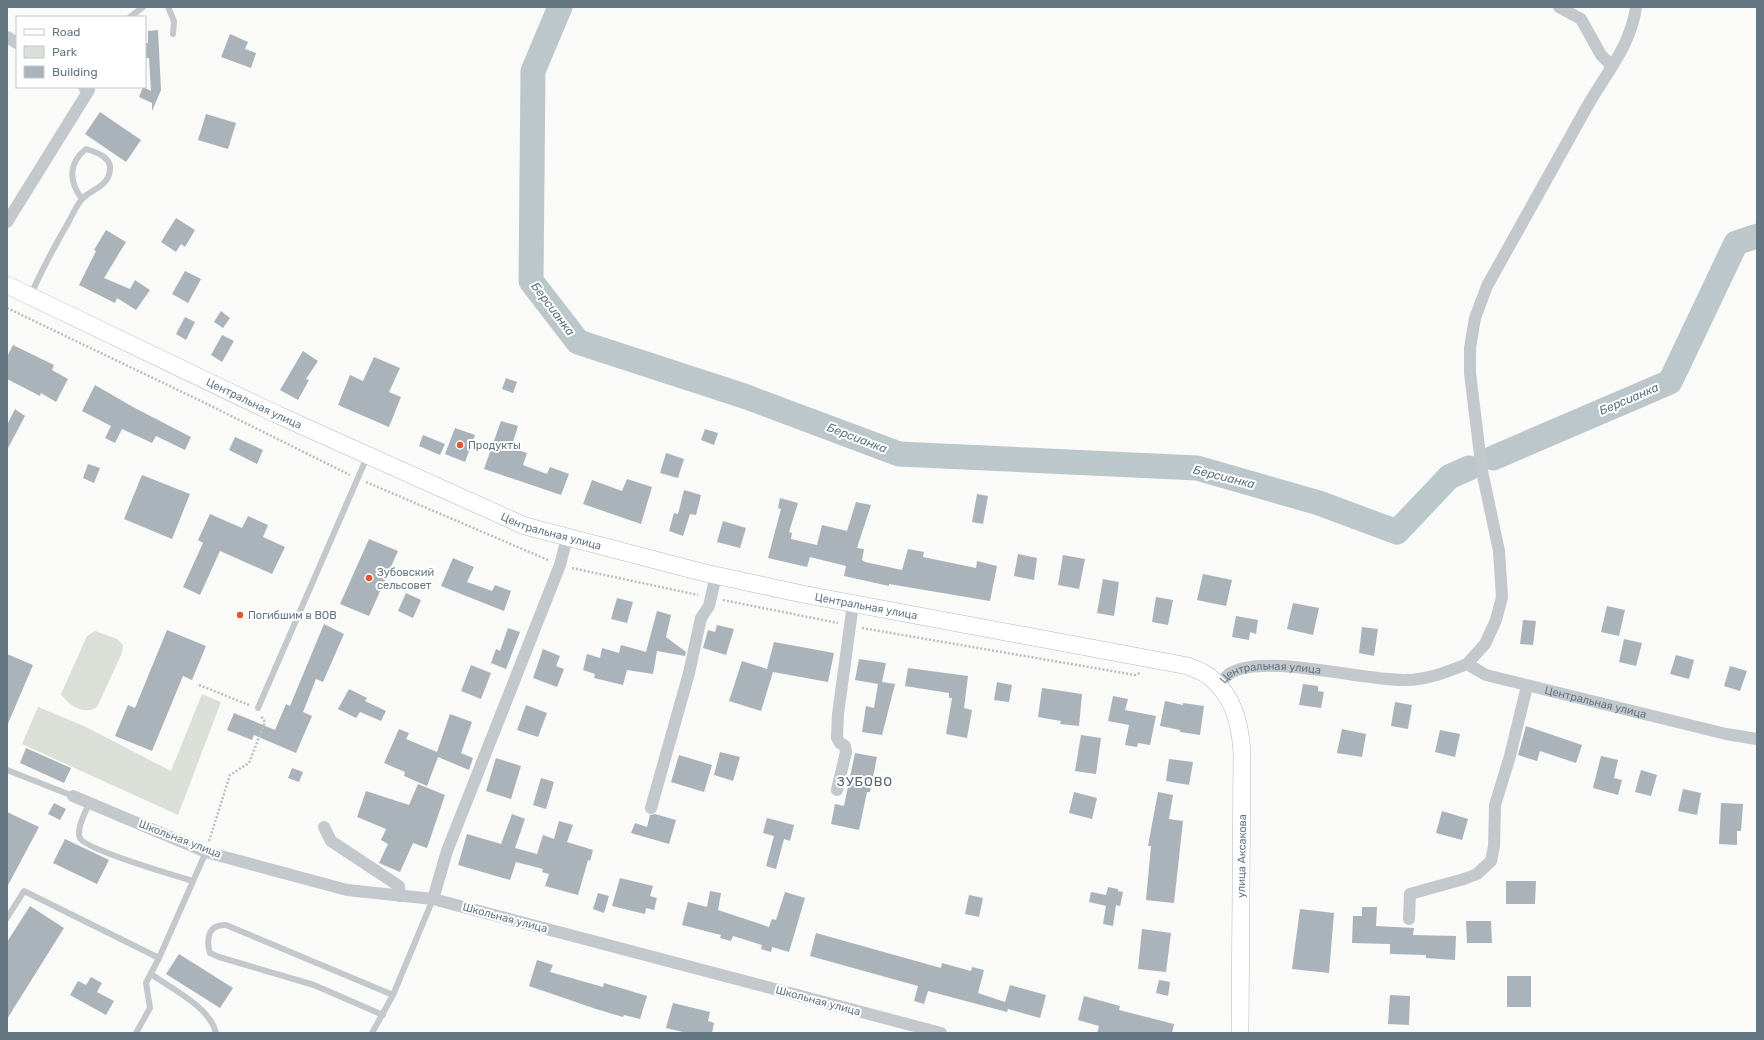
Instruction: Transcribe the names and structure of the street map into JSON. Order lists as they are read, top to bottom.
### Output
{
  "streets": {
    "street": ["Центральная улица", "Школьная улица", "улица Аксакова"]
  },
  "crossings": [
    ["Центральная улица", "улица Аксакова"]
  ],
  "districts": ["ЗУБОВО"],
  "water": ["Берсианка"],
  "places": ["Продукты", "Зубовский сельсовет", "Погибшим в ВОВ"],
  "legend": ["Road", "Park", "Building"]
}
